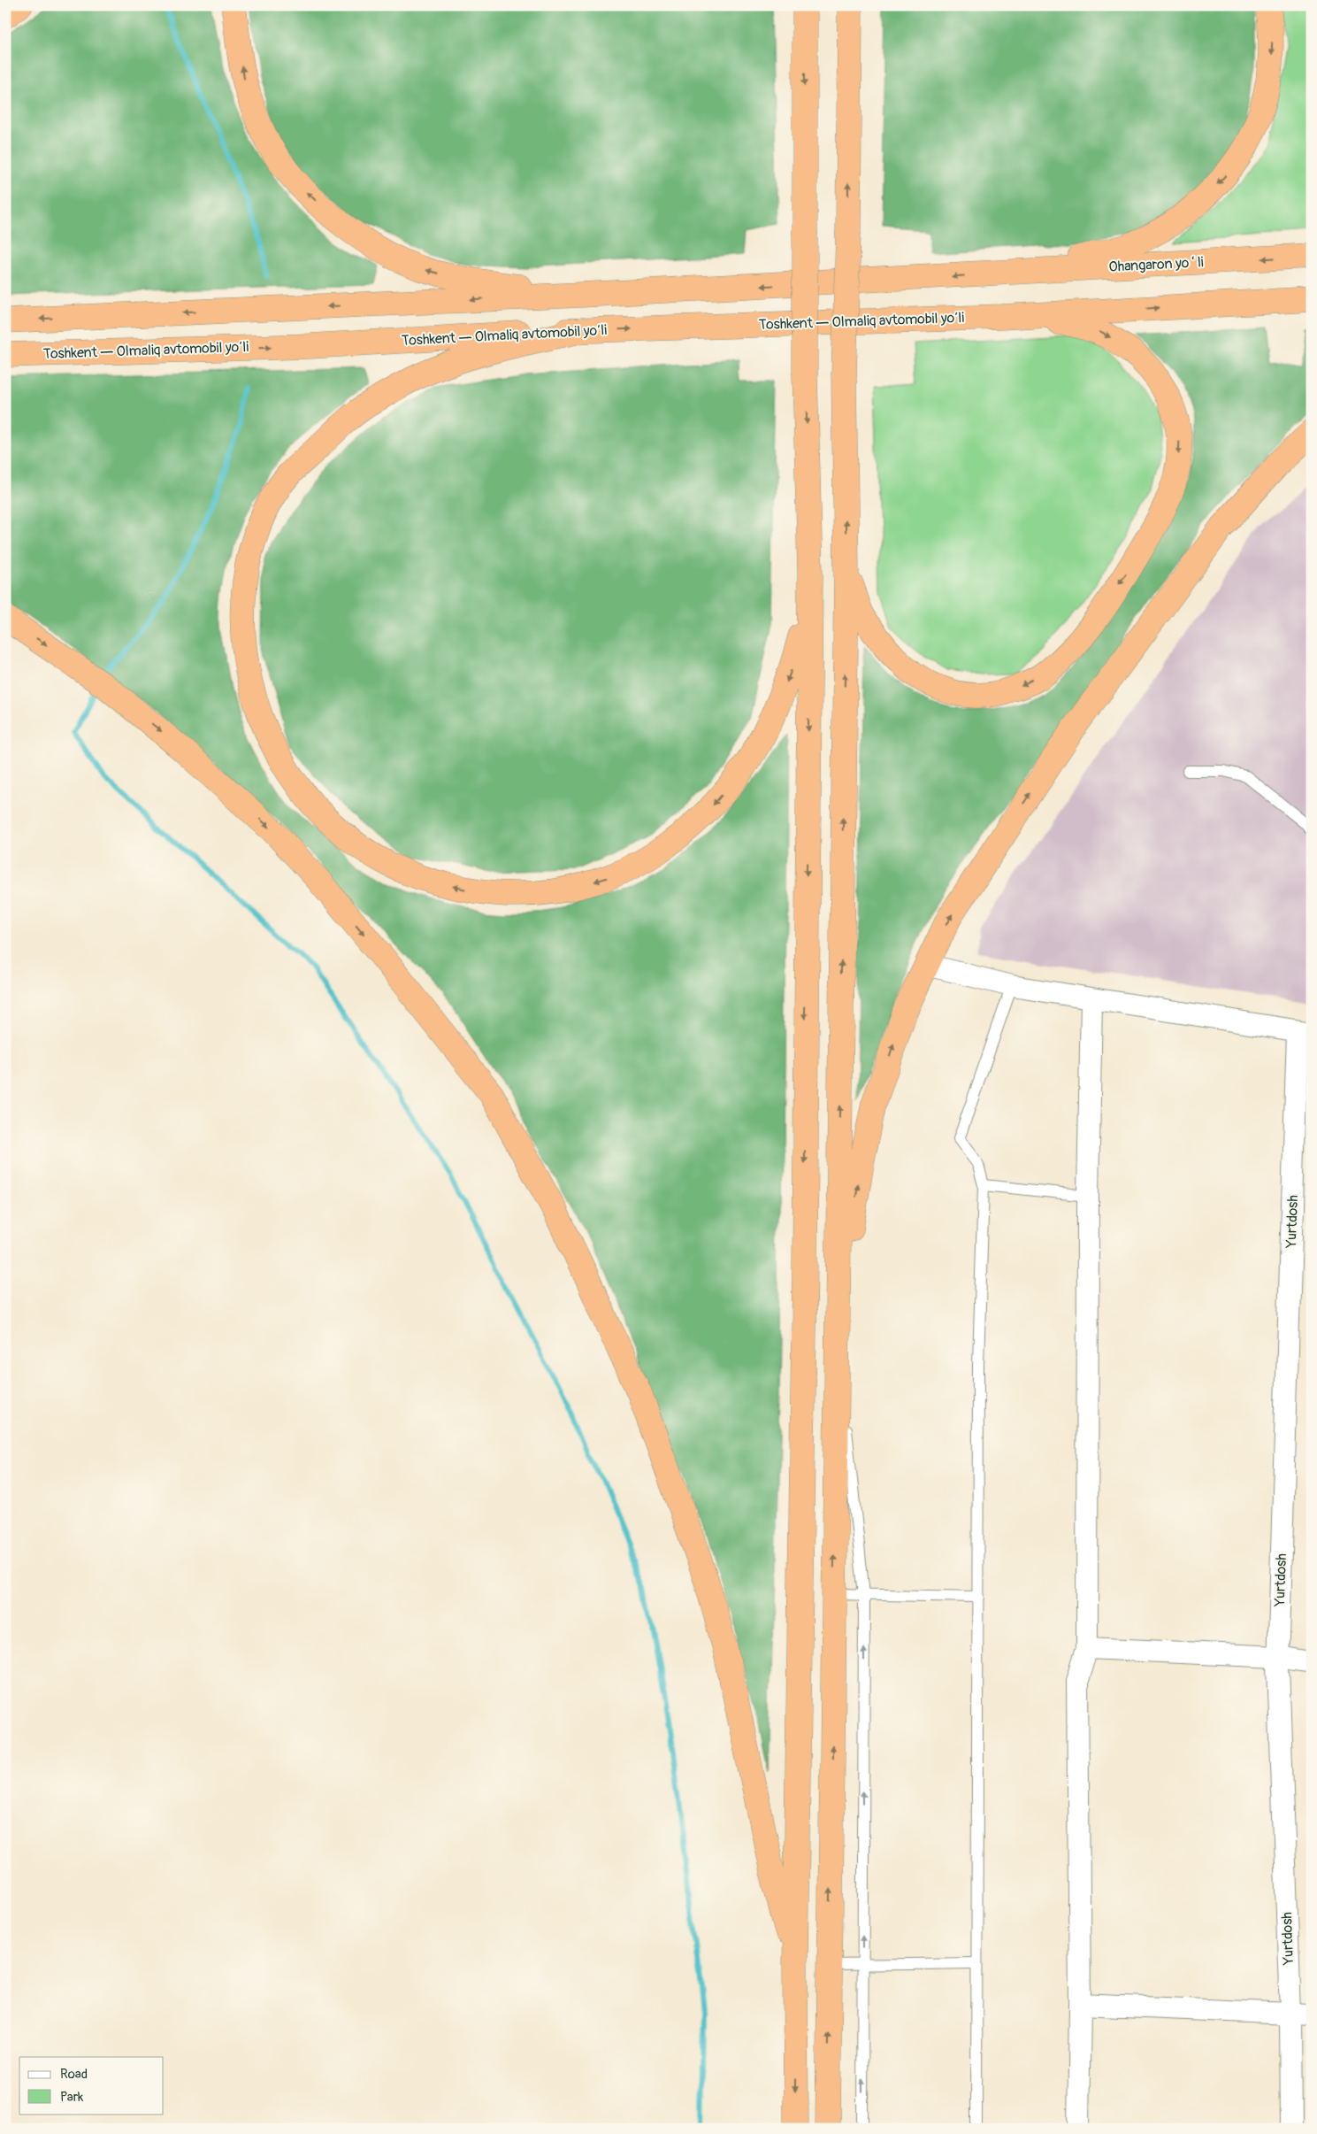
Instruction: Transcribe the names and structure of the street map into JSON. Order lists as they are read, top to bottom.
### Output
{
  "streets": {
    "highway": ["Ohangaron yoʻli", "Toshkent — Olmaliq avtomobil yo‘li"],
    "street": ["Yurtdosh"]
  },
  "legend": ["Road", "Park"]
}
